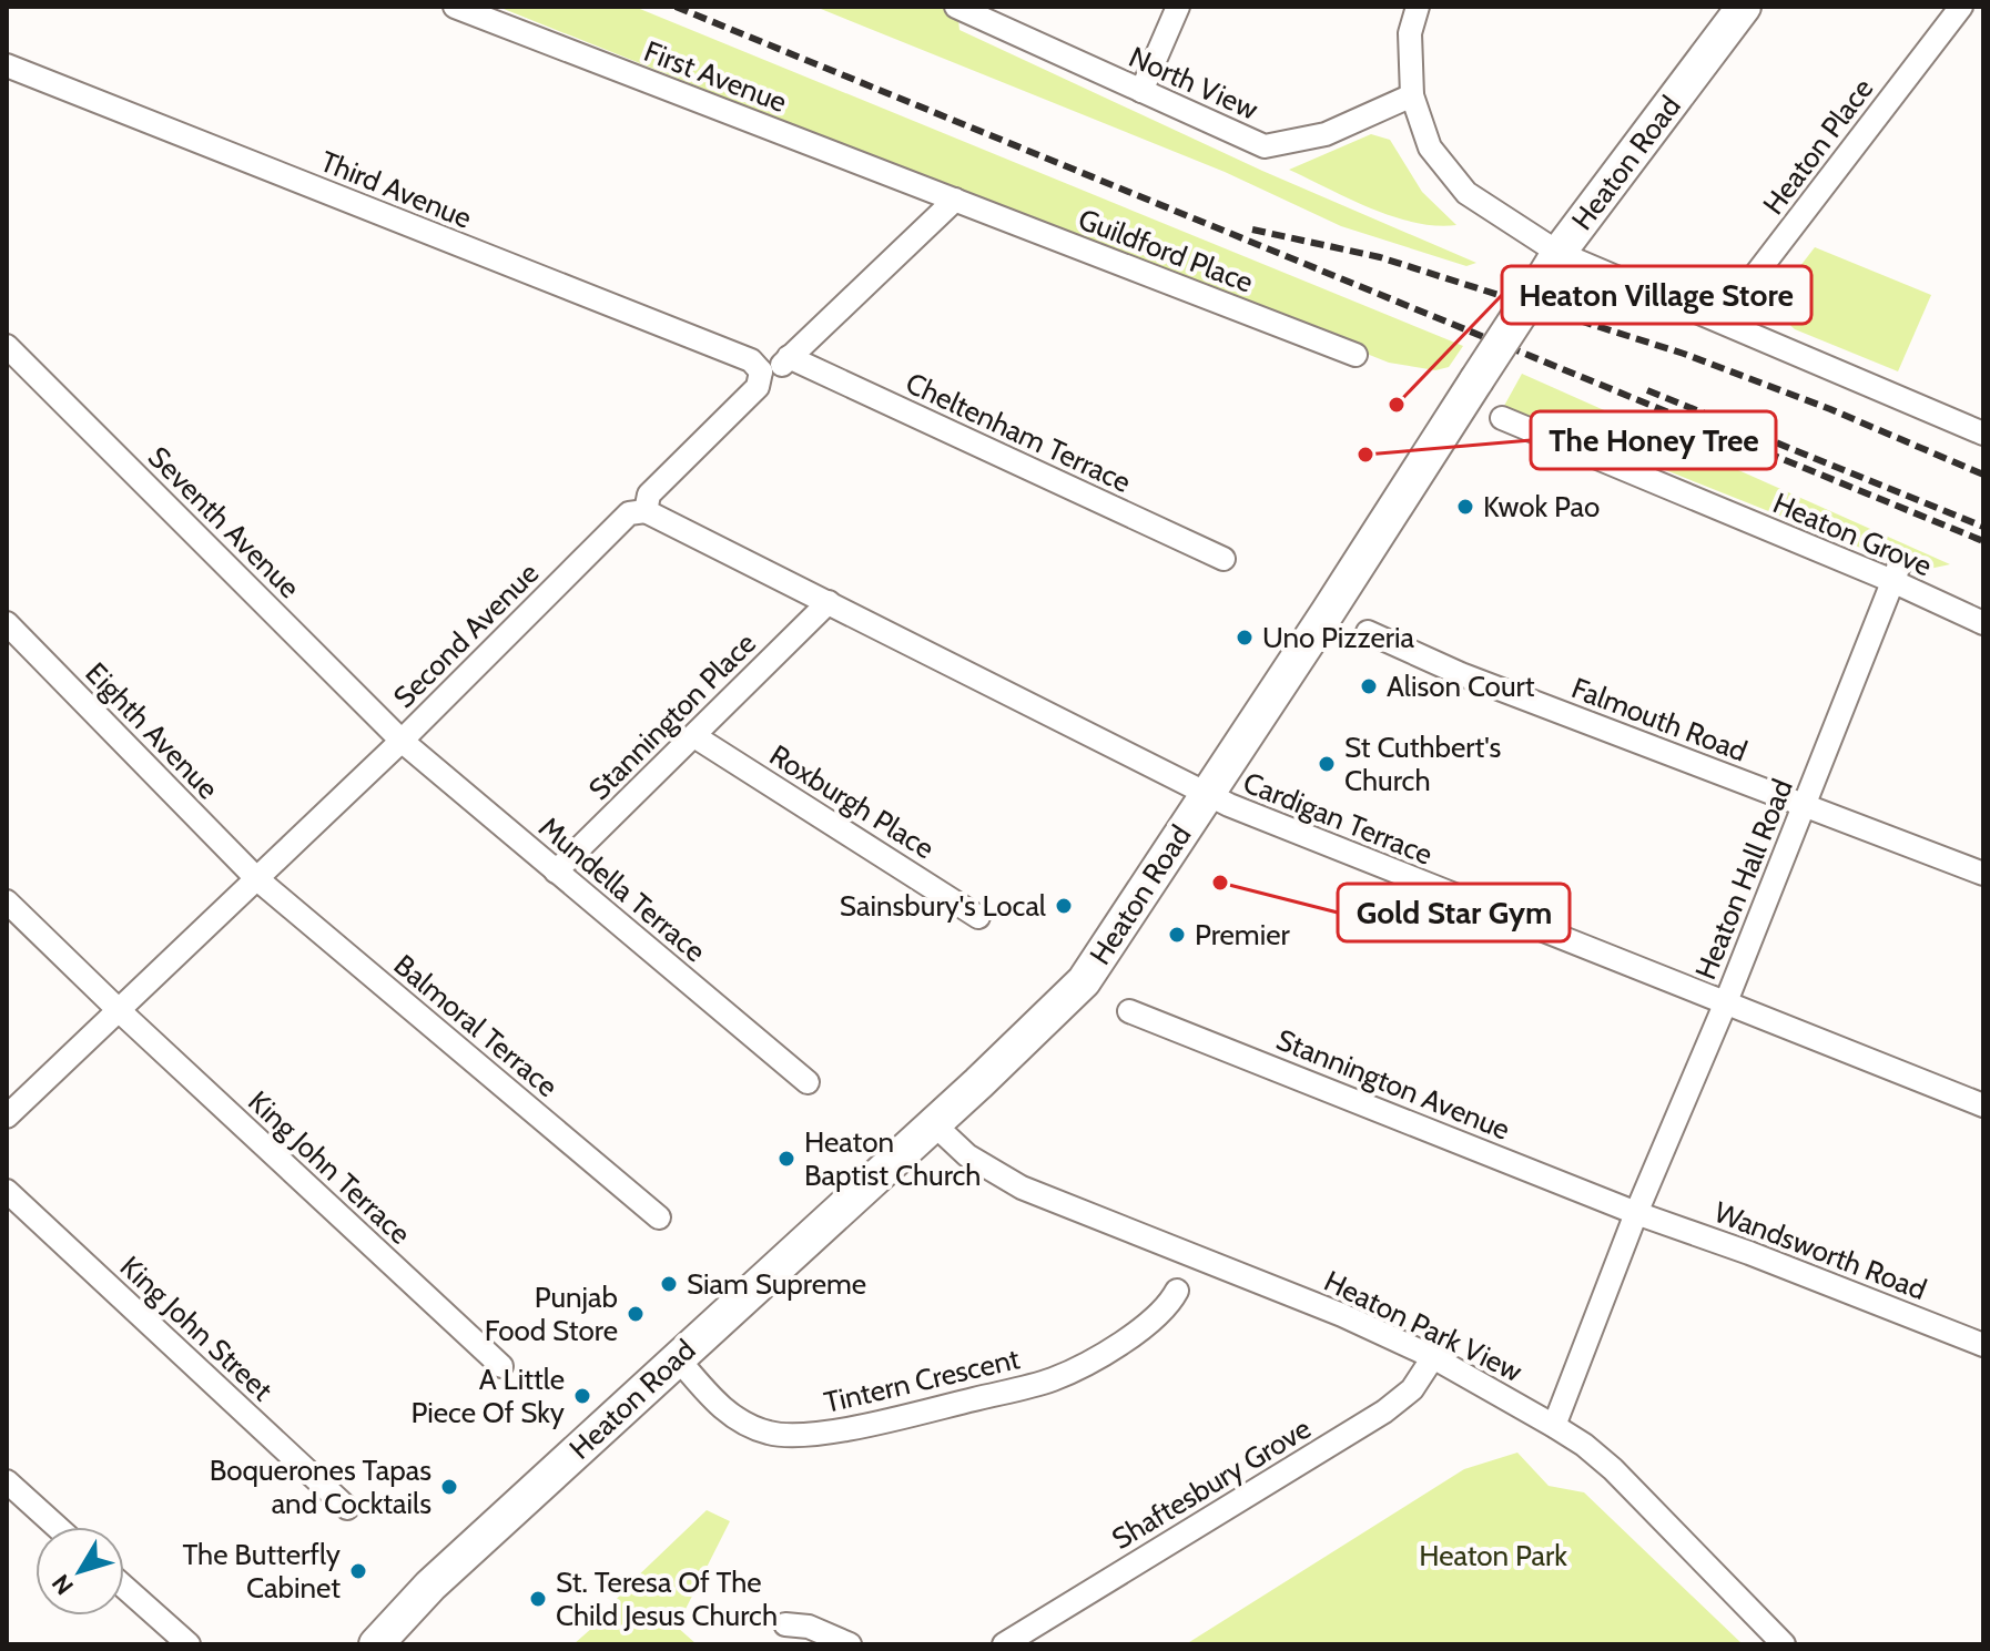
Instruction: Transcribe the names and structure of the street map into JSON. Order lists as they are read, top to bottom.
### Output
{
  "streets": {
    "street": [
      "First Avenue",
      "North View",
      "Heaton Place",
      "Heaton Road",
      "Third Avenue",
      "Guildford Place",
      "Cheltenham Terrace",
      "Seventh Avenue",
      "Heaton Grove",
      "Second Avenue",
      "Stannington Place",
      "Falmouth Road",
      "Eighth Avenue",
      "Roxburgh Place",
      "Cardigan Terrace",
      "Heaton Hall Road",
      "Mundella Terrace",
      "Balmoral Terrace",
      "Stannington Avenue",
      "King John Terrace",
      "Wandsworth Road",
      "Heaton Park View",
      "King John Street",
      "Tintern Crescent",
      "Shaftesbury Grove"
    ]
  },
  "crossings": [
    ["First Avenue", "Guildford Place"],
    ["First Avenue", "Second Avenue"],
    ["Heaton Road", "Cardigan Terrace"],
    ["Heaton Road", "Heaton Park View"],
    ["Heaton Road", "Tintern Crescent"],
    ["Third Avenue", "Second Avenue"],
    ["Guildford Place", "Second Avenue"],
    ["Cheltenham Terrace", "Second Avenue"],
    ["Seventh Avenue", "Second Avenue"],
    ["Seventh Avenue", "Mundella Terrace"],
    ["Heaton Grove", "Heaton Hall Road"],
    ["Second Avenue", "Eighth Avenue"],
    ["Second Avenue", "Cardigan Terrace"],
    ["Second Avenue", "Mundella Terrace"],
    ["Second Avenue", "Balmoral Terrace"],
    ["Second Avenue", "King John Terrace"],
    ["Stannington Place", "Roxburgh Place"],
    ["Stannington Place", "Cardigan Terrace"],
    ["Stannington Place", "Mundella Terrace"],
    ["Falmouth Road", "Heaton Hall Road"],
    ["Eighth Avenue", "Balmoral Terrace"],
    ["Cardigan Terrace", "Heaton Hall Road"],
    ["Heaton Hall Road", "Stannington Avenue"],
    ["Heaton Hall Road", "Wandsworth Road"],
    ["Heaton Hall Road", "Heaton Park View"],
    ["Stannington Avenue", "Wandsworth Road"],
    ["Heaton Park View", "Shaftesbury Grove"]
  ],
  "parks": ["Heaton Park"],
  "places": [
    "Heaton Village Store",
    "The Honey Tree",
    "Kwok Pao",
    "Uno Pizzeria",
    "Alison Court",
    "St Cuthbert's Church",
    "Gold Star Gym",
    "Sainsbury's Local",
    "Premier",
    "Heaton Baptist Church",
    "Siam Supreme",
    "Punjab Food Store",
    "A Little Piece Of Sky",
    "Boquerones Tapas and Cocktails",
    "The Butterfly Cabinet",
    "St. Teresa Of The Child Jesus Church"
  ],
  "north": "bottom left"
}
